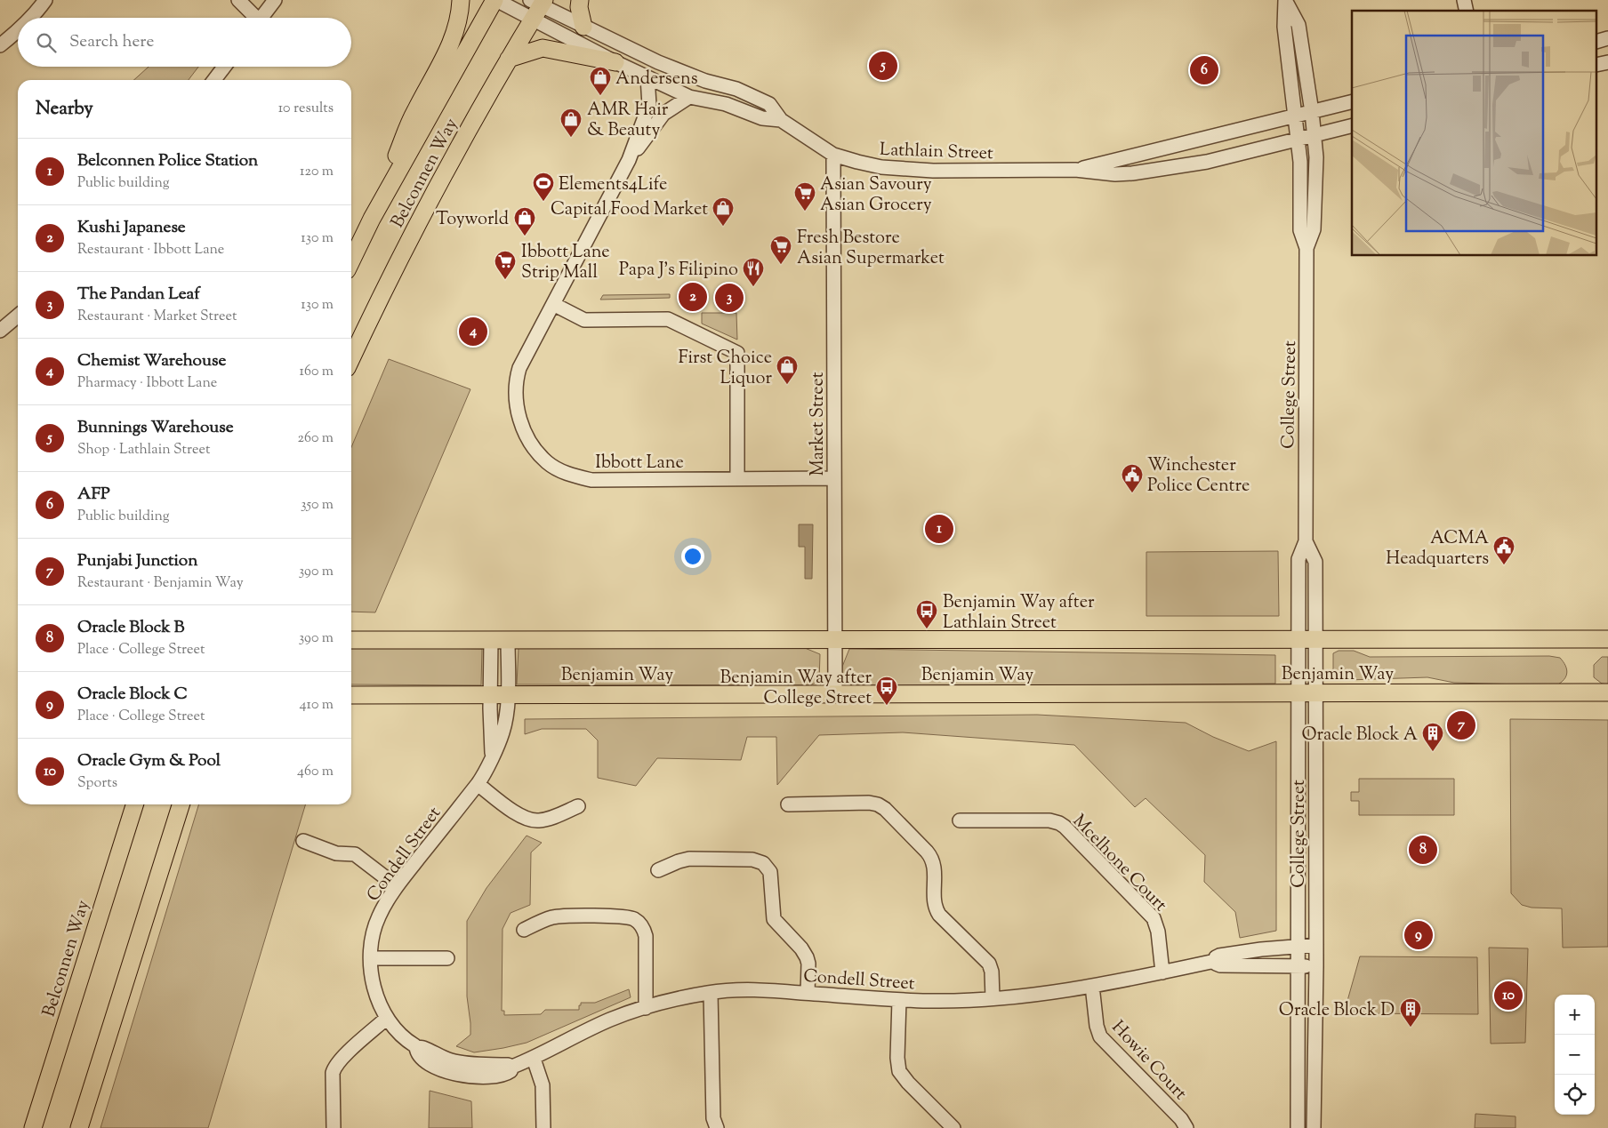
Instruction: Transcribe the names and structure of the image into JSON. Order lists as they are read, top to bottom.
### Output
{
  "streets": {
    "main road": ["Belconnen Way", "Benjamin Way"],
    "street": [
      "Lathlain Street",
      "College Street",
      "Market Street",
      "Ibbott Lane",
      "Condell Street",
      "Mcelhone Court",
      "Howie Court"
    ]
  },
  "crossings": [
    ["Lathlain Street", "Belconnen Way"],
    ["Lathlain Street", "College Street"],
    ["Lathlain Street", "Market Street"],
    ["College Street", "Benjamin Way"],
    ["College Street", "Condell Street"],
    ["Market Street", "Ibbott Lane"],
    ["Market Street", "Benjamin Way"],
    ["Benjamin Way", "Condell Street"],
    ["Condell Street", "Mcelhone Court"],
    ["Condell Street", "Howie Court"]
  ],
  "places": {
    "shop": [
      "Andersens",
      "AMR Hair & Beauty",
      "Capital Food Market",
      "Toyworld",
      "First Choice Liquor"
    ],
    "sports": ["Elements4Life"],
    "supermarket": ["Asian Savoury Asian Grocery", "Fresh Bestore Asian Supermarket", "Ibbott Lane Strip Mall"],
    "restaurant": ["Papa J's Filipino"],
    "public building": ["Winchester Police Centre", "ACMA Headquarters"],
    "bus stop": ["Benjamin Way after Lathlain Street", "Benjamin Way after College Street"],
    "building": ["Oracle Block A", "Oracle Block D"]
  },
  "page": {
    "search": "Search here",
    "pins": [
      "5",
      "6",
      "2",
      "3",
      "4",
      "1",
      "7",
      "8",
      "9",
      "10"
    ],
    "heading": ["Nearby", "10 results"],
    "list": [
      {
        "mark": "1",
        "name": "Belconnen Police Station",
        "note": "Public building",
        "value": "120 m"
      },
      {
        "mark": "2",
        "name": "Kushi Japanese",
        "note": "Restaurant · Ibbott Lane",
        "value": "130 m"
      },
      {
        "mark": "3",
        "name": "The Pandan Leaf",
        "note": "Restaurant · Market Street",
        "value": "130 m"
      },
      {
        "mark": "4",
        "name": "Chemist Warehouse",
        "note": "Pharmacy · Ibbott Lane",
        "value": "160 m"
      },
      {
        "mark": "5",
        "name": "Bunnings Warehouse",
        "note": "Shop · Lathlain Street",
        "value": "260 m"
      },
      {
        "mark": "6",
        "name": "AFP",
        "note": "Public building",
        "value": "350 m"
      },
      {
        "mark": "7",
        "name": "Punjabi Junction",
        "note": "Restaurant · Benjamin Way",
        "value": "390 m"
      },
      {
        "mark": "8",
        "name": "Oracle Block B",
        "note": "Place · College Street",
        "value": "390 m"
      },
      {
        "mark": "9",
        "name": "Oracle Block C",
        "note": "Place · College Street",
        "value": "410 m"
      },
      {
        "mark": "10",
        "name": "Oracle Gym & Pool",
        "note": "Sports",
        "value": "460 m"
      }
    ],
    "map_buttons": ["+", "−"]
  }
}
